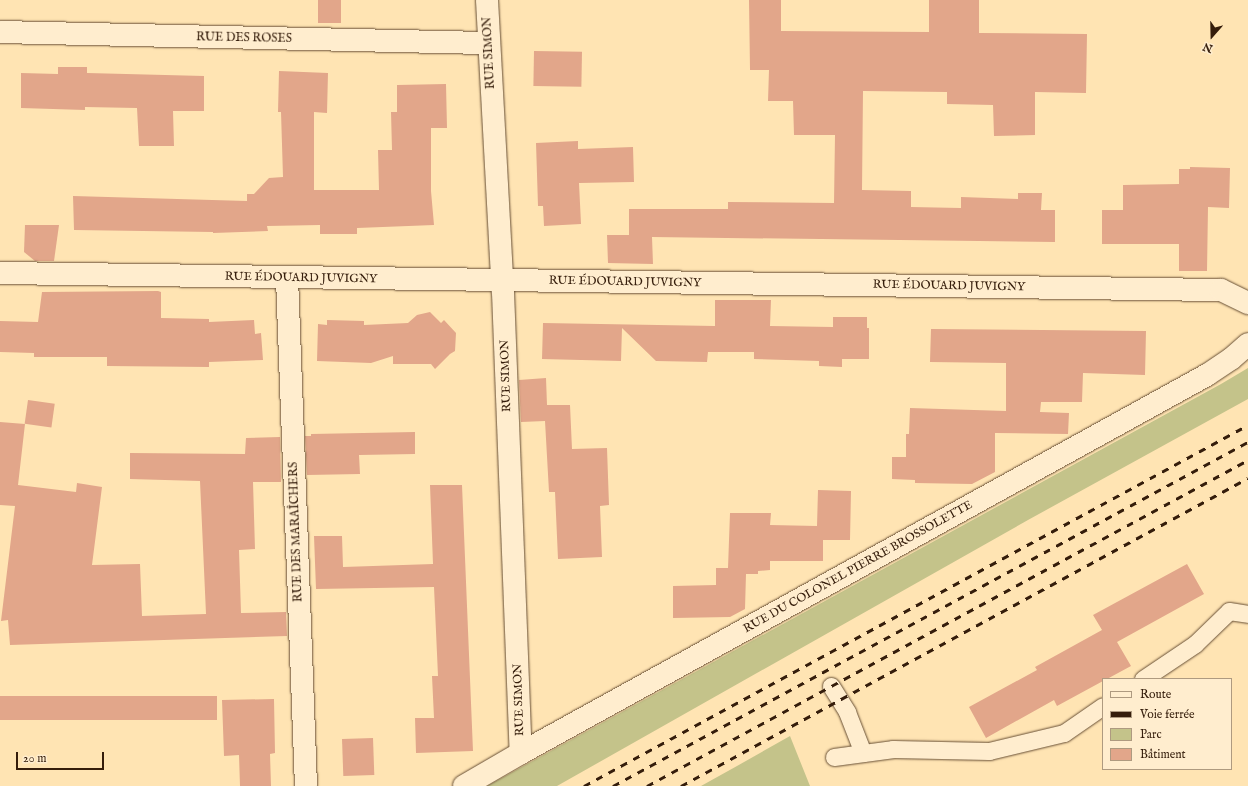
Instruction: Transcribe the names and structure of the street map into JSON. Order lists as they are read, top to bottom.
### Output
{
  "streets": {
    "street": [
      "RUE DES ROSES",
      "RUE SIMON",
      "RUE ÉDOUARD JUVIGNY",
      "RUE DES MARAÎCHERS",
      "RUE DU COLONEL PIERRE BROSSOLETTE"
    ]
  },
  "crossings": [
    ["RUE DES ROSES", "RUE SIMON"],
    ["RUE SIMON", "RUE ÉDOUARD JUVIGNY"],
    ["RUE SIMON", "RUE DU COLONEL PIERRE BROSSOLETTE"],
    ["RUE ÉDOUARD JUVIGNY", "RUE DES MARAÎCHERS"]
  ],
  "legend": [
    "Route",
    "Voie ferrée",
    "Parc",
    "Bâtiment"
  ],
  "scale_bar": "20 m",
  "north": "bottom"
}
